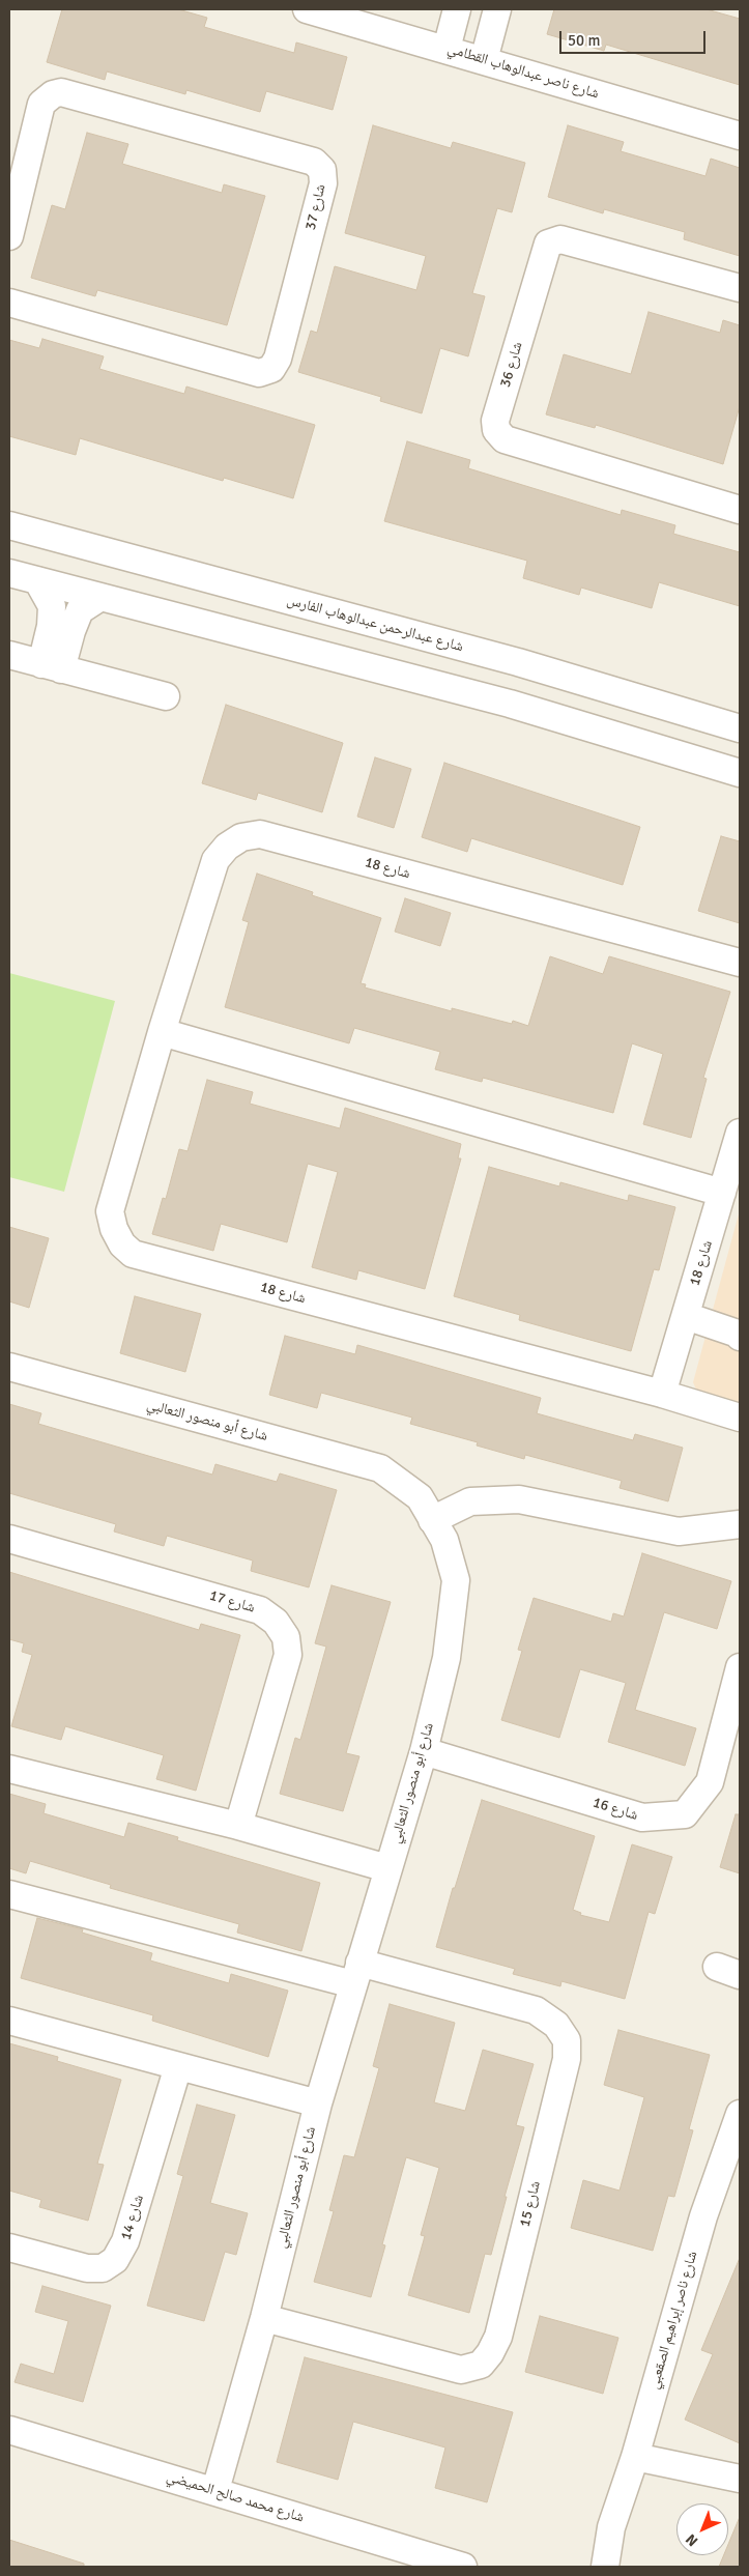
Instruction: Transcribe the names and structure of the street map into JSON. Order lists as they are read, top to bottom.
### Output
{
  "streets": {
    "street": [
      "شارع ناصر عبدالوهاب القطامي",
      "شارع 37",
      "شارع 36",
      "شارع عبدالرحمن عبدالوهاب الفارس",
      "شارع 18",
      "شارع أبو منصور الثعالبي",
      "شارع 17",
      "شارع 16",
      "شارع 15",
      "شارع 14",
      "شارع ناصر إبراهيم الصقعبي",
      "شارع محمد صالح الحميضي"
    ]
  },
  "crossings": [
    ["شارع أبو منصور الثعالبي", "شارع 16"],
    ["شارع أبو منصور الثعالبي", "شارع 15"],
    ["شارع أبو منصور الثعالبي", "شارع محمد صالح الحميضي"]
  ],
  "scale_bar": "50 m",
  "north": "bottom left"
}
